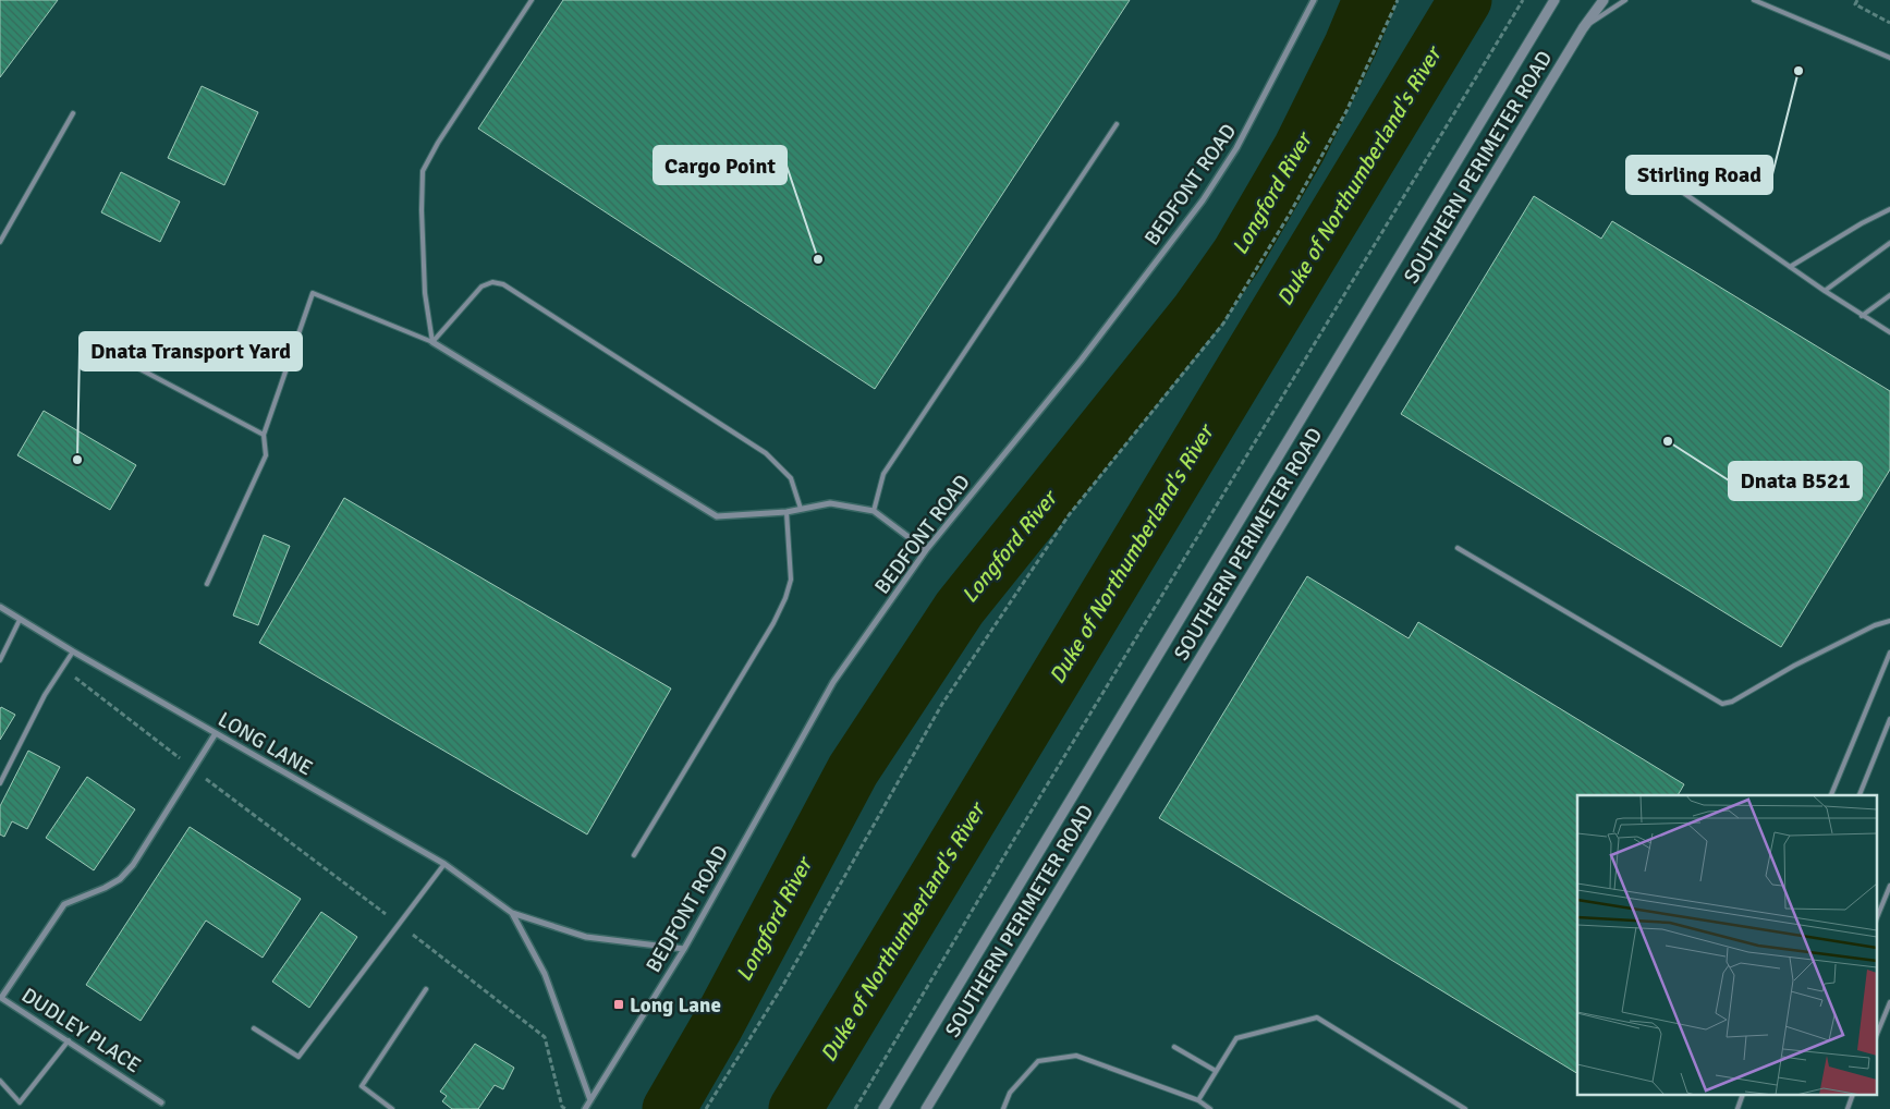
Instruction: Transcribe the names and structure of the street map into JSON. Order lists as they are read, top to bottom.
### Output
{
  "streets": {
    "street": [
      "SOUTHERN PERIMETER ROAD",
      "BEDFONT ROAD",
      "LONG LANE",
      "DUDLEY PLACE"
    ]
  },
  "crossings": [
    ["BEDFONT ROAD", "LONG LANE"],
    ["LONG LANE", "DUDLEY PLACE"]
  ],
  "water": ["Duke of Northumberland's River", "Longford River"],
  "places": {
    "other": [
      "Stirling Road",
      "Cargo Point",
      "Dnata B521",
      "Dnata Transport Yard"
    ],
    "transit": ["Long Lane"]
  }
}
